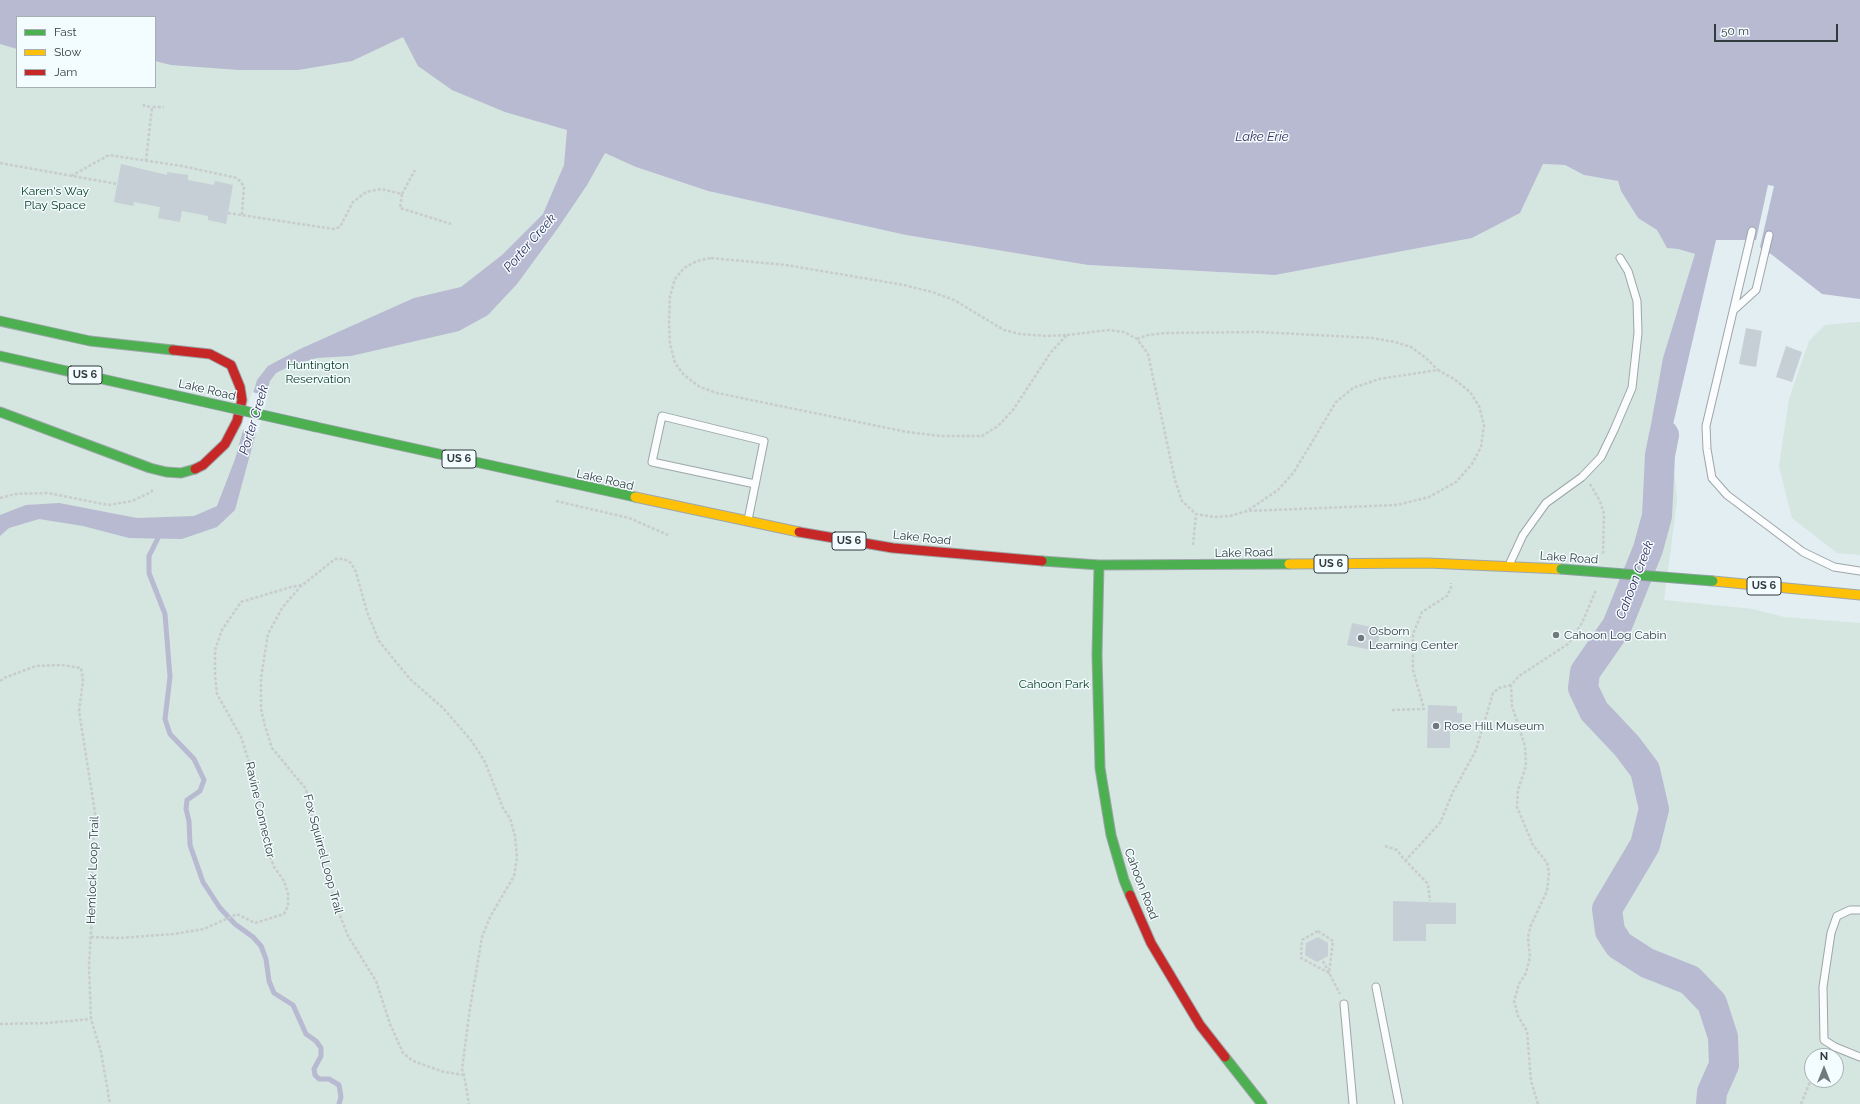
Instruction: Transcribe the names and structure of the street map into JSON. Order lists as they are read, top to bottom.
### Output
{
  "streets": {
    "main road": ["US 6", "Lake Road", "Cahoon Road"],
    "path": ["Ravine Connector", "Fox Squirrel Loop Trail", "Hemlock Loop Trail"]
  },
  "crossings": [
    ["Lake Road", "Cahoon Road"],
    ["Ravine Connector", "Fox Squirrel Loop Trail"],
    ["Ravine Connector", "Hemlock Loop Trail"]
  ],
  "water": ["Lake Erie", "Porter Creek", "Cahoon Creek"],
  "parks": ["Karen's Way Play Space", "Huntington Reservation", "Cahoon Park"],
  "places": ["Cahoon Log Cabin", "Osborn Learning Center", "Rose Hill Museum"],
  "legend": ["Fast", "Slow", "Jam"],
  "scale_bar": "50 m",
  "north": "top"
}
